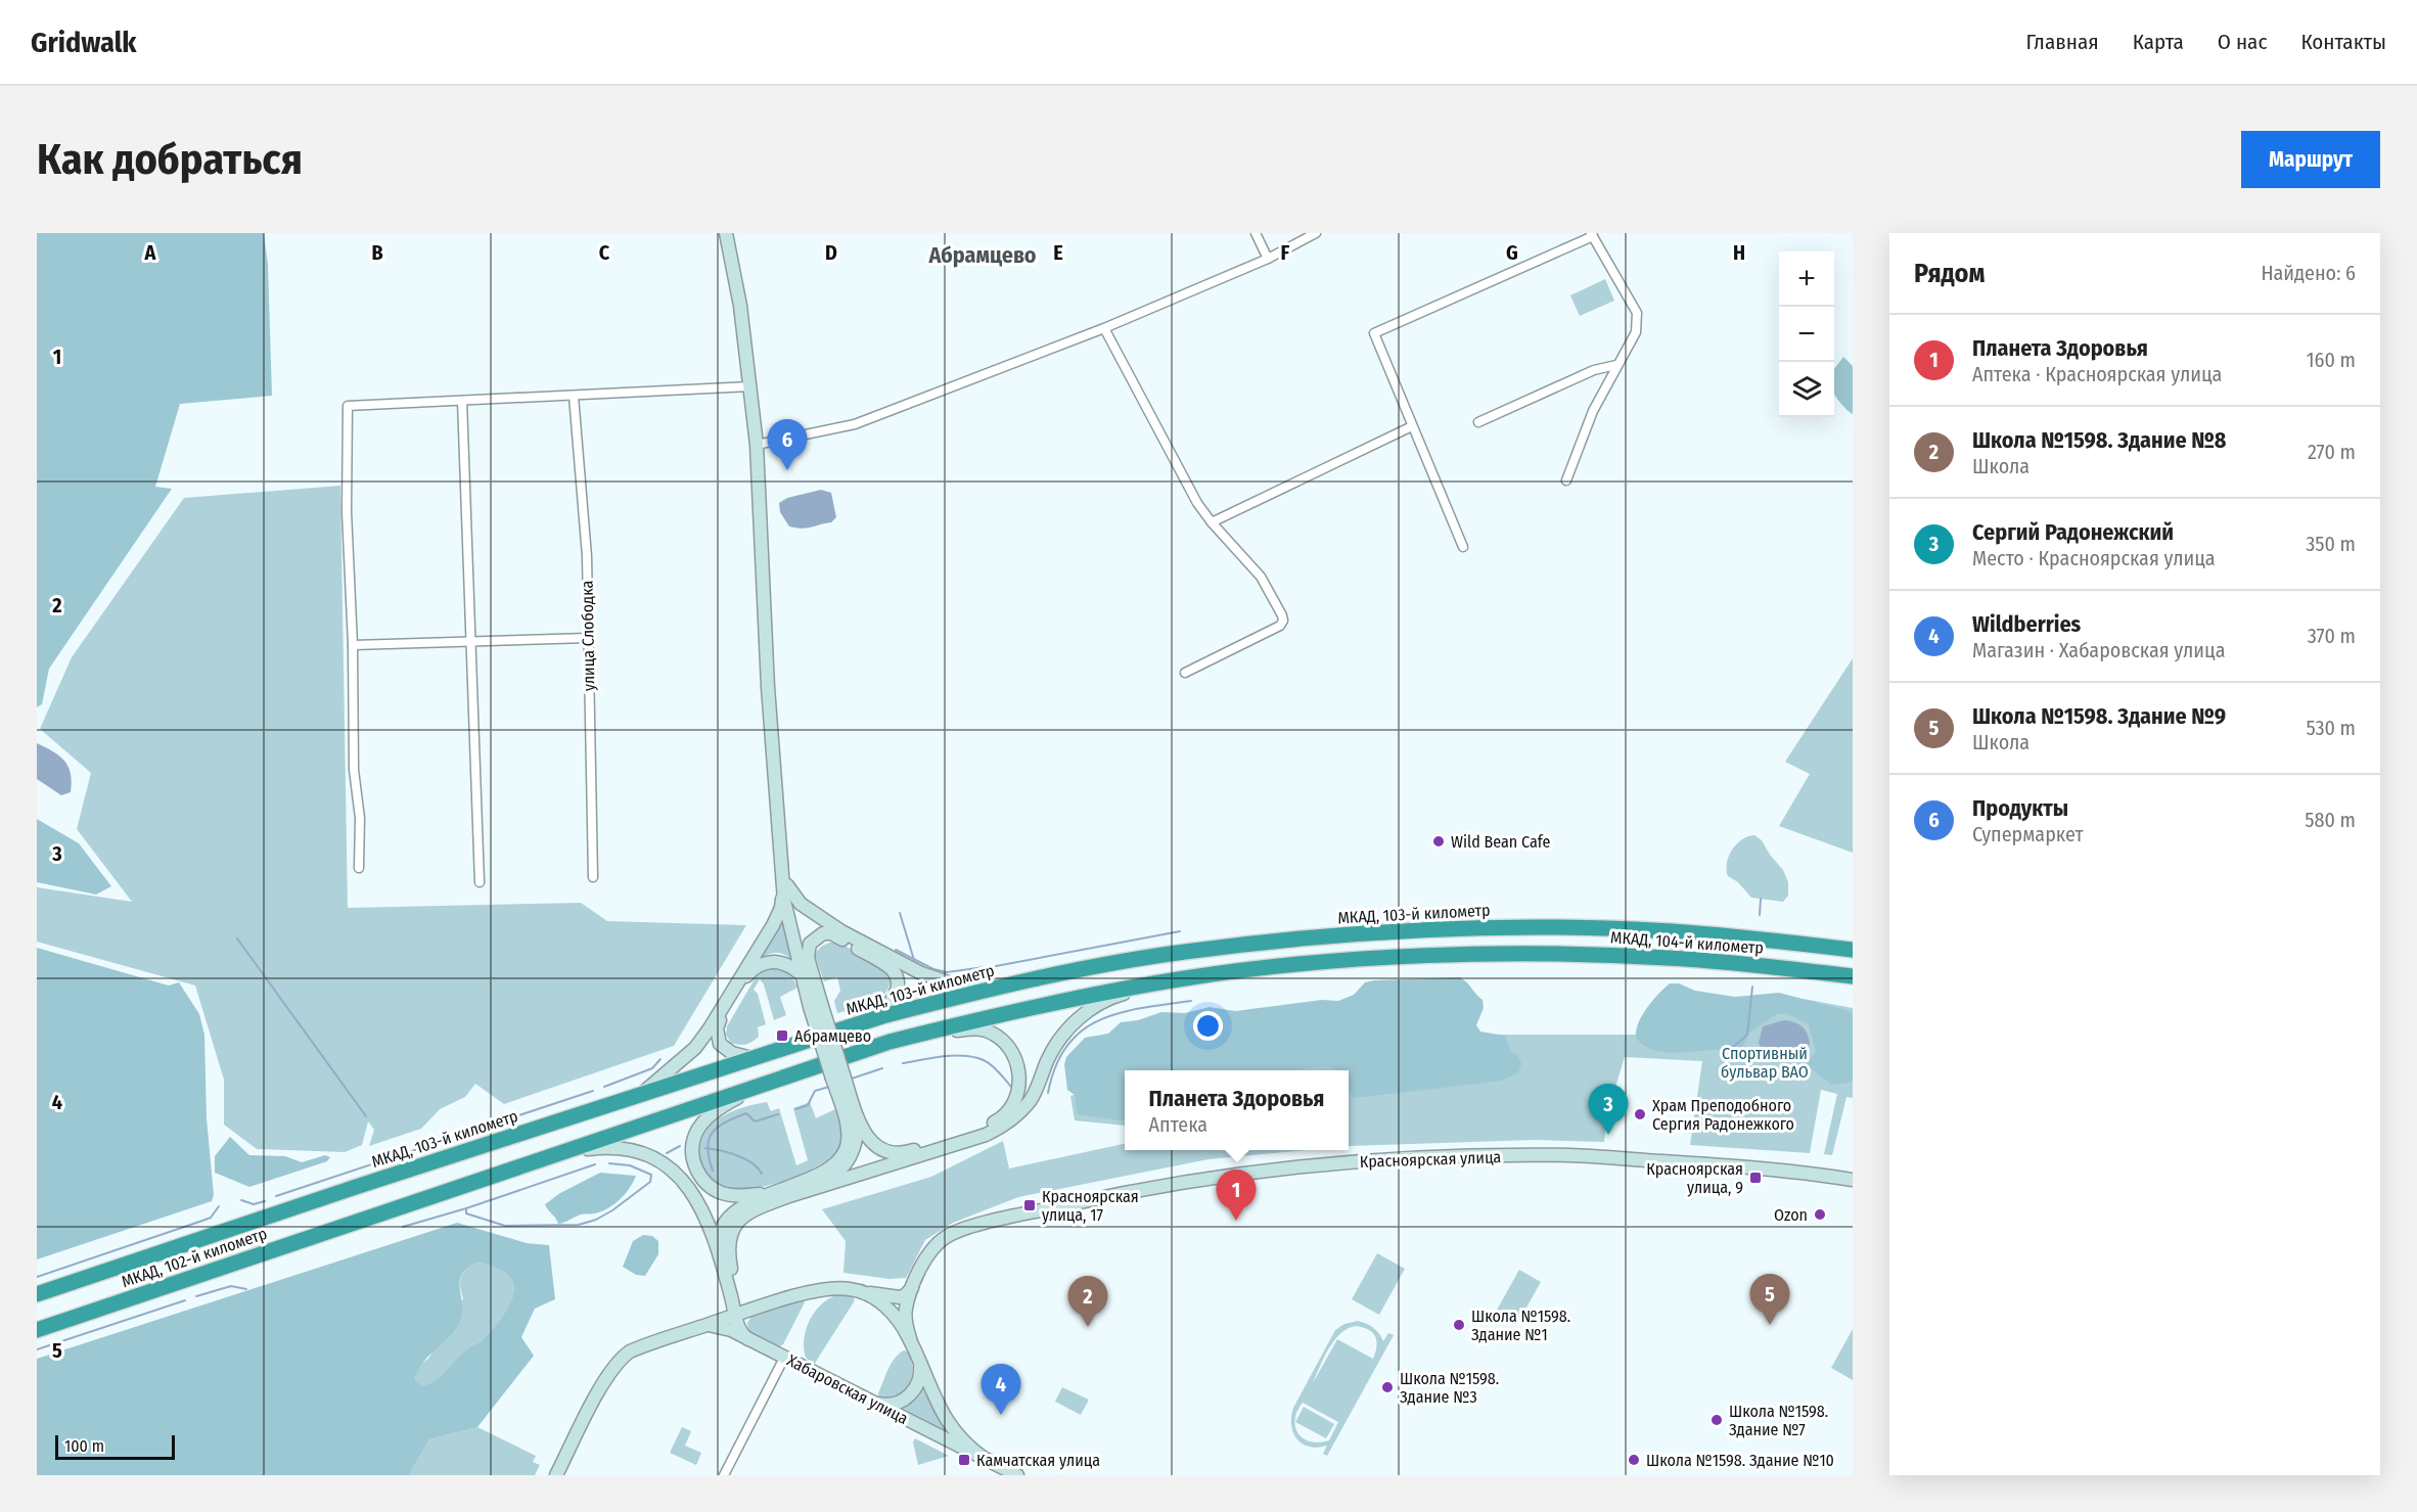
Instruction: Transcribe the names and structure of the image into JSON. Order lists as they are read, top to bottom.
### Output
{
  "streets": {
    "highway": ["МКАД, 103-й километр", "МКАД, 104-й километр", "МКАД, 102-й километр"],
    "main road": ["Красноярская улица", "Хабаровская улица"],
    "street": ["улица Слободка"]
  },
  "crossings": [
    ["МКАД, 103-й километр", "МКАД, 104-й километр"],
    ["МКАД, 103-й километр", "МКАД, 102-й километр"],
    ["Красноярская улица", "Хабаровская улица"]
  ],
  "districts": ["Абрамцево"],
  "parks": ["Спортивный бульвар ВАО"],
  "places": {
    "other": [
      "Wild Bean Cafe",
      "Храм Преподобного Сергия Радонежкого",
      "Ozon",
      "Школа №1598. Здание №1",
      "Школа №1598. Здание №3",
      "Школа №1598. Здание №7",
      "Школа №1598. Здание №10"
    ],
    "transit": [
      "Абрамцево",
      "Красноярская улица, 9",
      "Красноярская улица, 17",
      "Камчатская улица"
    ]
  },
  "scale_bar": "100 m",
  "page": {
    "header": "Gridwalk",
    "nav": [
      "Главная",
      "Карта",
      "О нас",
      "Контакты"
    ],
    "buttons": "Маршрут",
    "title": "Как добраться",
    "heading": ["Рядом", "Найдено: 6"],
    "map_buttons": ["+", "−"],
    "list": [
      {
        "mark": "1",
        "name": "Планета Здоровья",
        "note": "Аптека · Красноярская улица",
        "value": "160 m"
      },
      {
        "mark": "2",
        "name": "Школа №1598. Здание №8",
        "note": "Школа",
        "value": "270 m"
      },
      {
        "mark": "3",
        "name": "Сергий Радонежский",
        "note": "Место · Красноярская улица",
        "value": "350 m"
      },
      {
        "mark": "4",
        "name": "Wildberries",
        "note": "Магазин · Хабаровская улица",
        "value": "370 m"
      },
      {
        "mark": "5",
        "name": "Школа №1598. Здание №9",
        "note": "Школа",
        "value": "530 m"
      },
      {
        "mark": "6",
        "name": "Продукты",
        "note": "Супермаркет",
        "value": "580 m"
      }
    ],
    "pins": [
      "6",
      "3",
      "1",
      "5",
      "2",
      "4"
    ],
    "popup": ["Планета Здоровья", "Аптека"],
    "scale": "100 m"
  },
  "grid": {
    "columns": [
      "A",
      "B",
      "C",
      "D",
      "E",
      "F",
      "G",
      "H"
    ],
    "rows": [
      "1",
      "2",
      "3",
      "4",
      "5"
    ]
  }
}
